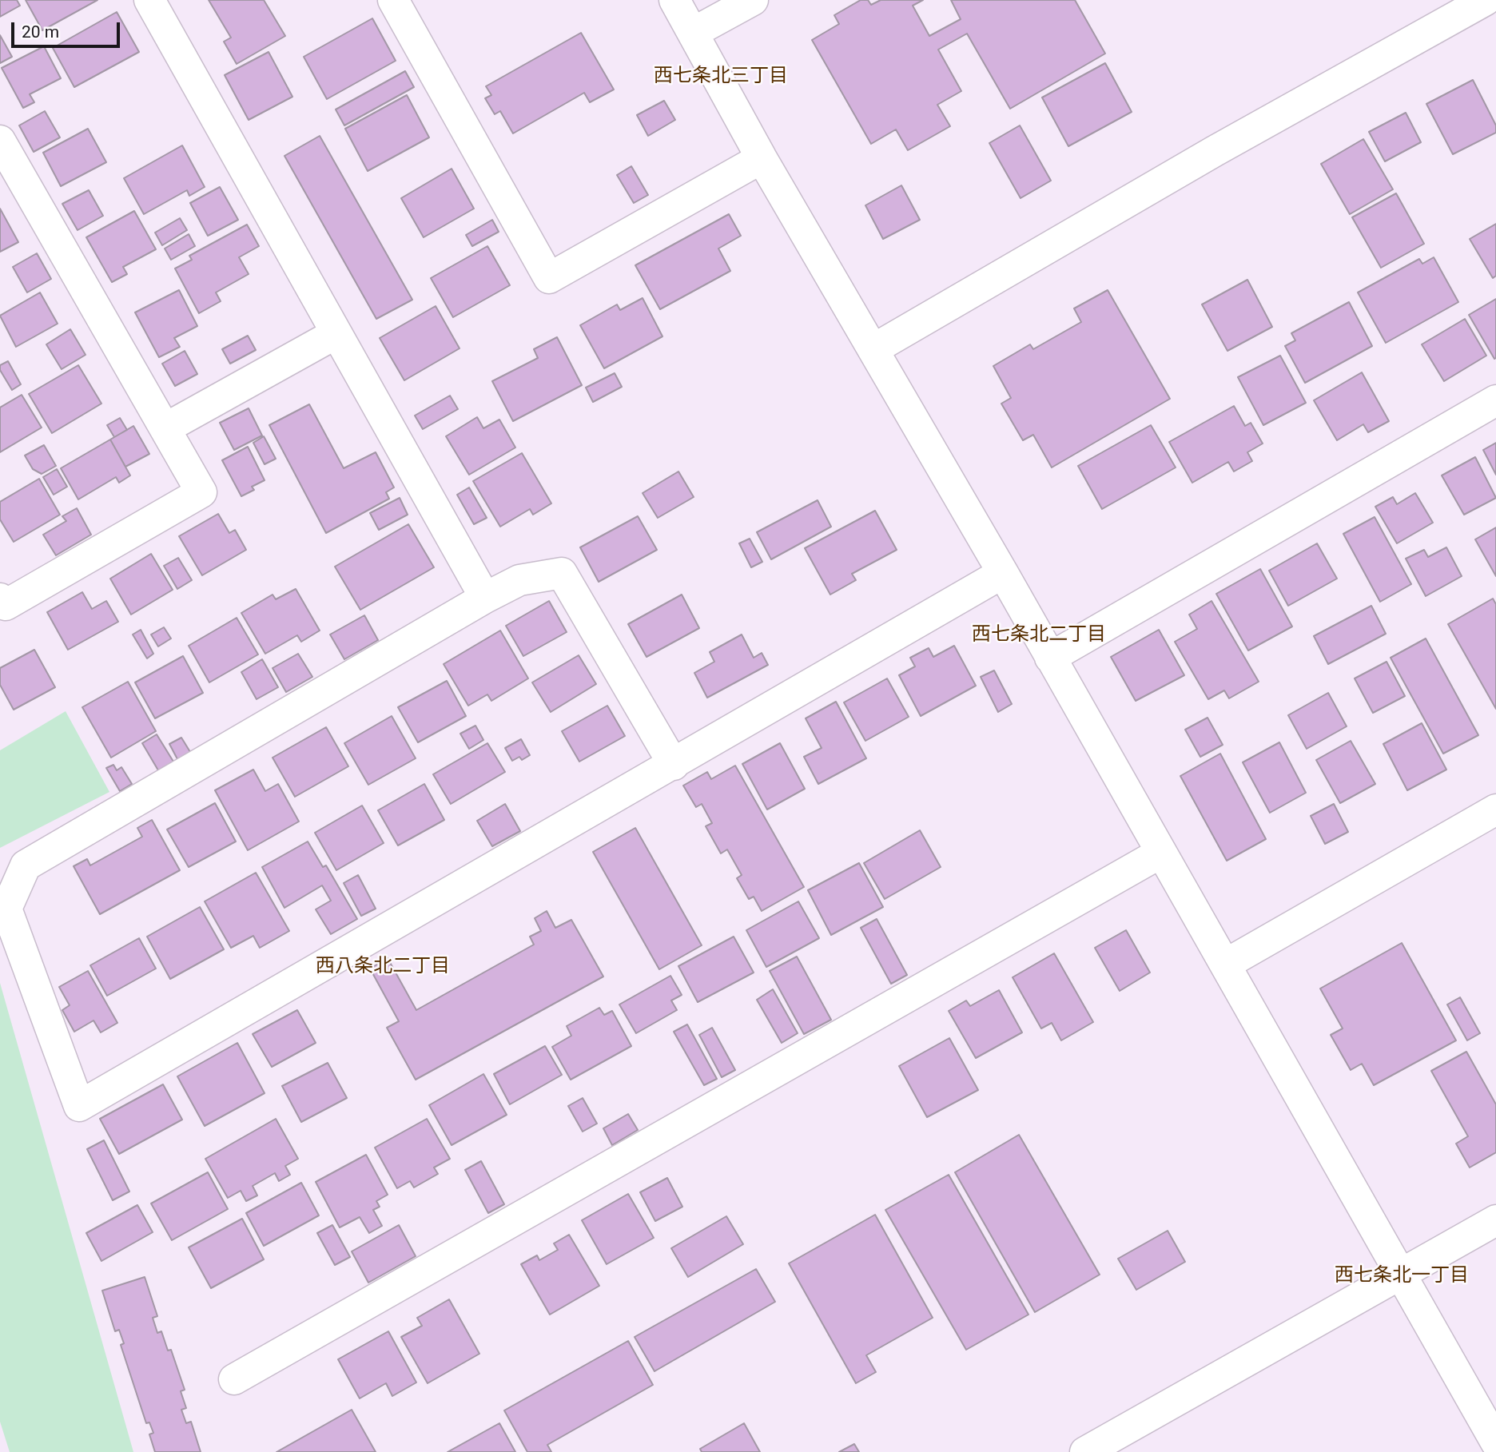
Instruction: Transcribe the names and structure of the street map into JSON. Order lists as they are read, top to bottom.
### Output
{
  "districts": [
    "西七条北三丁目",
    "西七条北二丁目",
    "西八条北二丁目",
    "西七条北一丁目"
  ],
  "scale_bar": "20 m"
}
